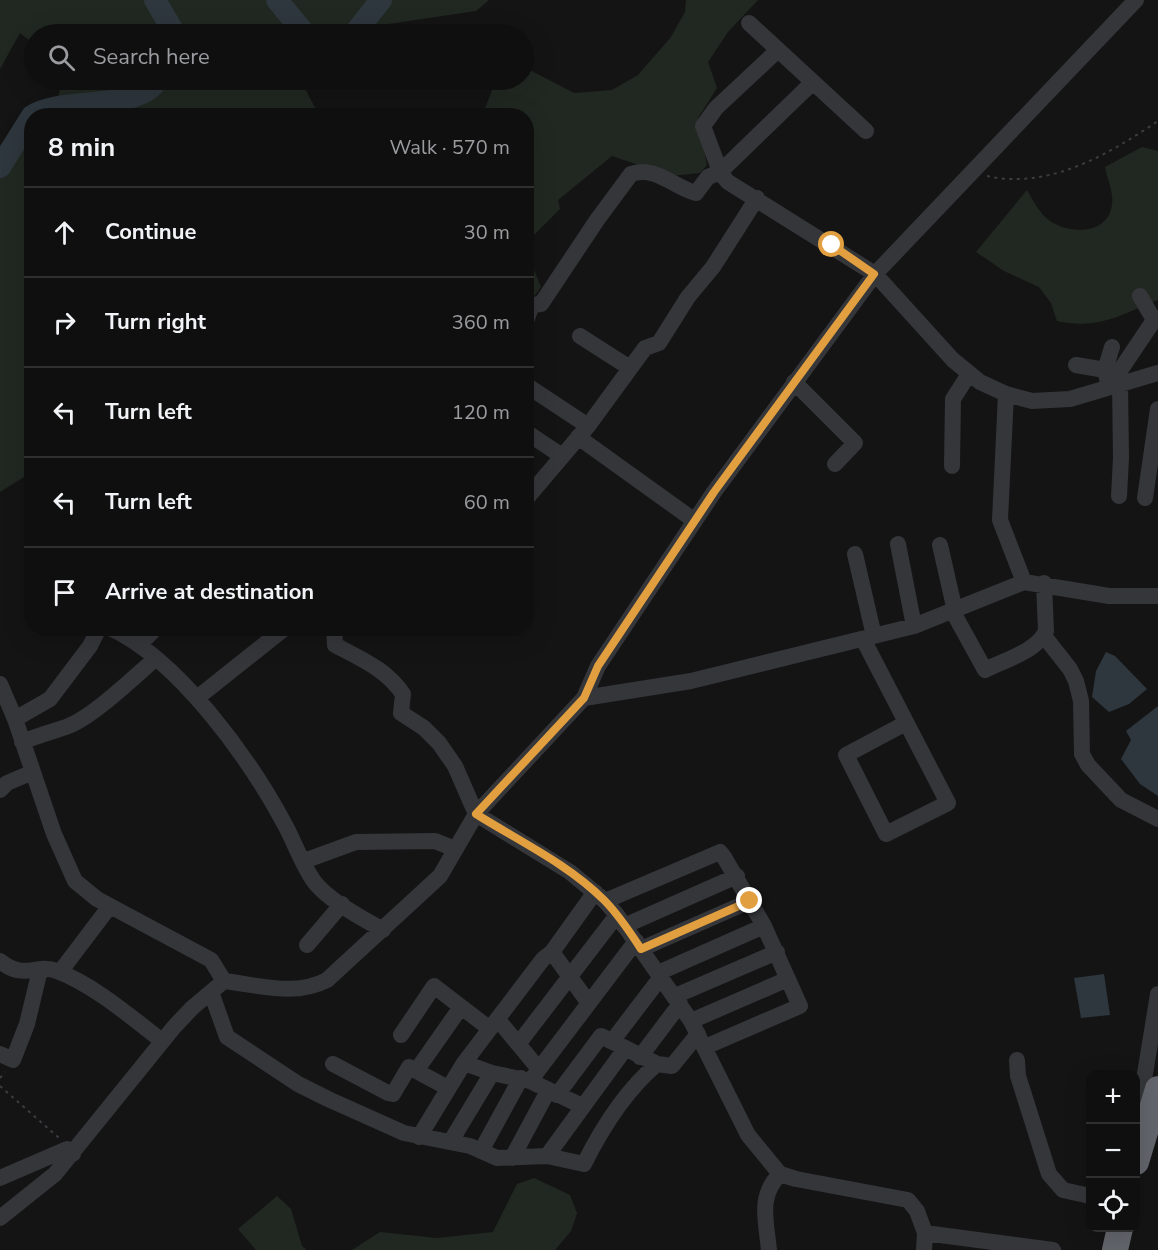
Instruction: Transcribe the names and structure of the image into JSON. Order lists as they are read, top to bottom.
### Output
{
  "page": {
    "search": "Search here",
    "heading": ["8 min", "Walk · 570 m"],
    "list": [
      ["Continue", "30 m"],
      ["Turn right", "360 m"],
      ["Turn left", "120 m"],
      ["Turn left", "60 m"],
      "Arrive at destination"
    ],
    "map_buttons": ["+", "−"]
  }
}
